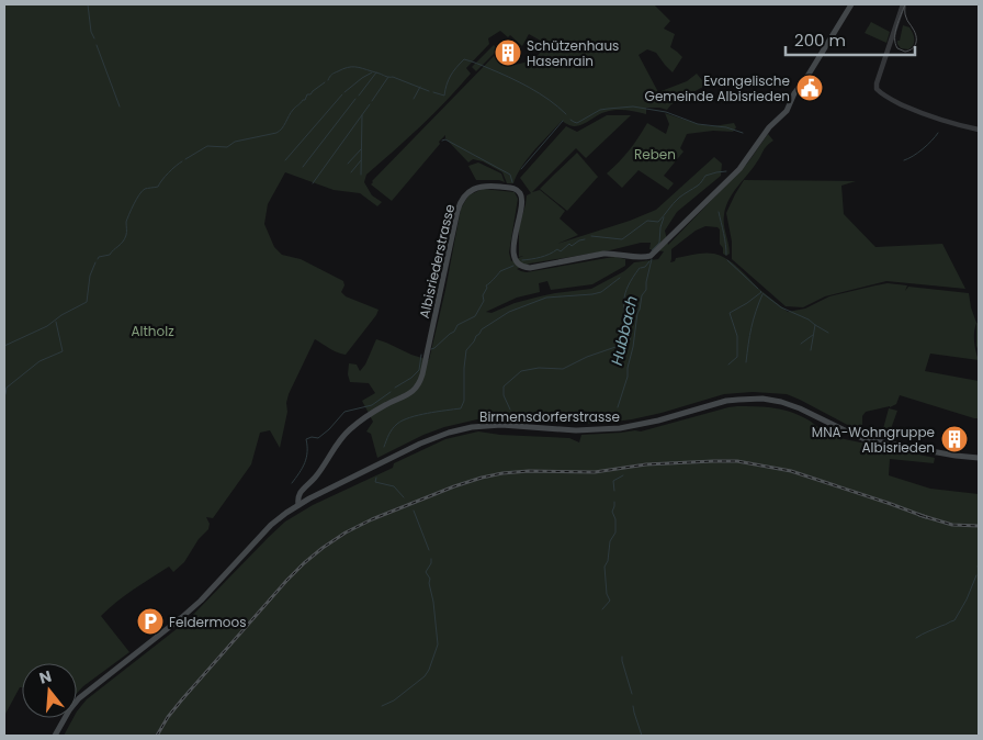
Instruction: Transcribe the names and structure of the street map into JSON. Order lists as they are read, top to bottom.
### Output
{
  "streets": {
    "main road": ["Albisriederstrasse", "Birmensdorferstrasse"]
  },
  "crossings": [
    ["Albisriederstrasse", "Birmensdorferstrasse"]
  ],
  "water": ["Hubbach"],
  "parks": ["Reben", "Altholz"],
  "places": {
    "building": ["Schützenhaus Hasenrain", "MNA-Wohngruppe Albisrieden"],
    "public building": ["Evangelische Gemeinde Albisrieden"],
    "parking": ["Feldermoos"]
  },
  "scale_bar": "200 m",
  "north": "top"
}
